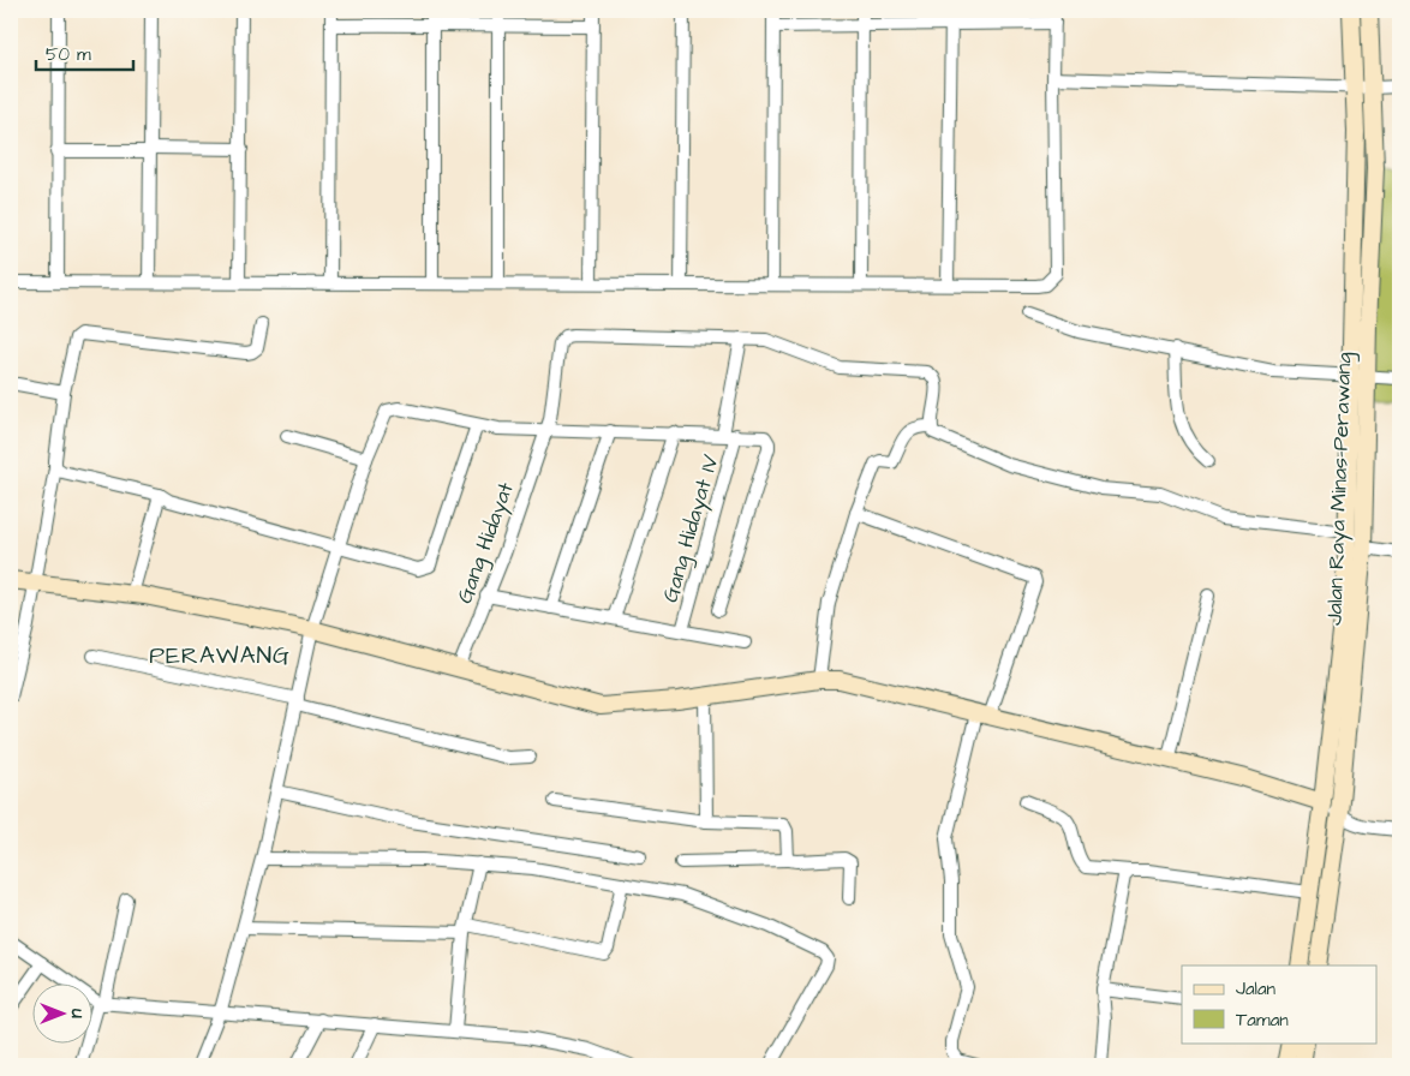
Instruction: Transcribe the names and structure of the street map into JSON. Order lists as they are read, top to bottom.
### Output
{
  "streets": {
    "main road": ["Jalan Raya Minas-Perawang"],
    "street": ["Gang Hidayat IV", "Gang Hidayat"]
  },
  "districts": ["PERAWANG"],
  "legend": ["Jalan", "Taman"],
  "scale_bar": "50 m",
  "north": "right"
}
